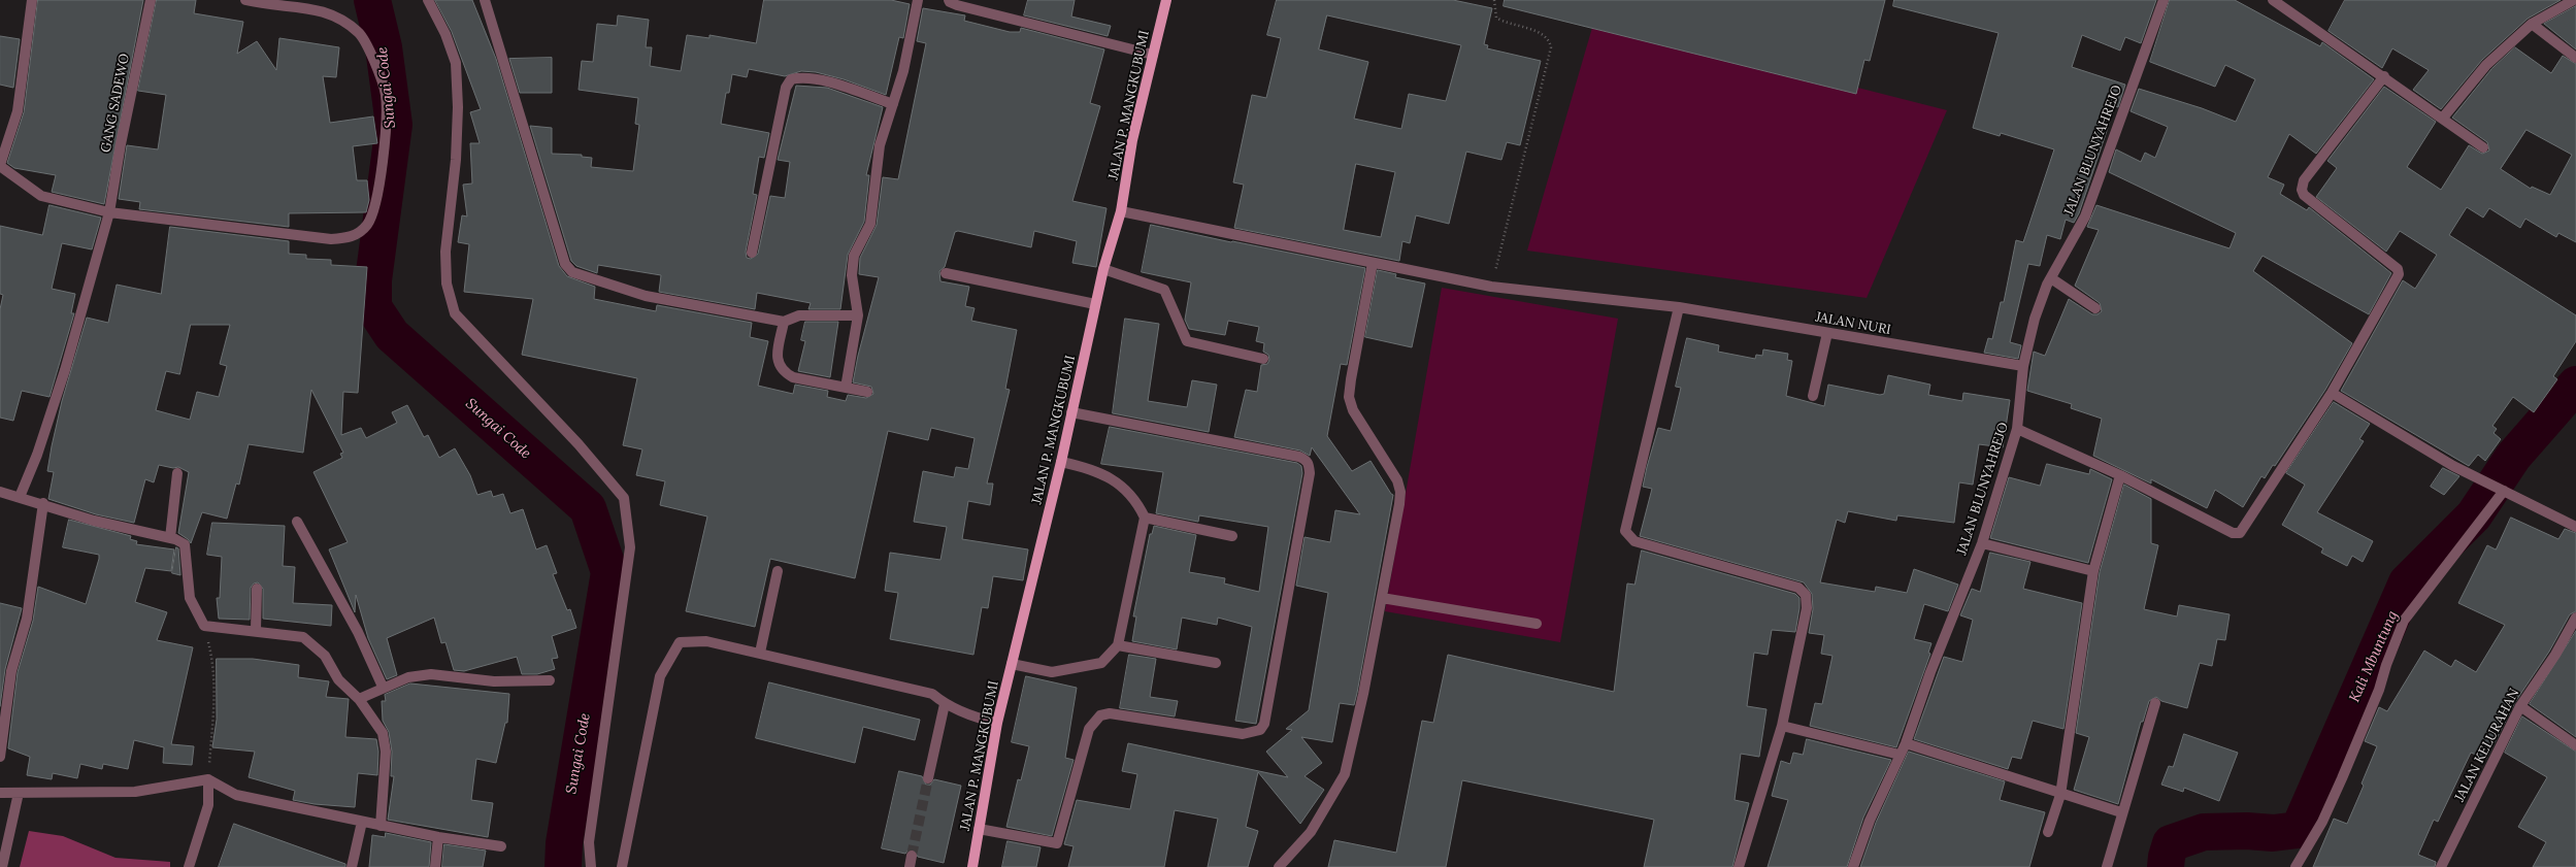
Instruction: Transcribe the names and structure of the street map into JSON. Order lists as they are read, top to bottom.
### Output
{
  "streets": {
    "main road": ["JALAN P. MANGKUBUMI"],
    "street": [
      "GANG SADEWO",
      "JALAN BLUNYAHREJO",
      "JALAN NURI",
      "JALAN KELURAHAN"
    ]
  },
  "crossings": [
    ["JALAN P. MANGKUBUMI", "JALAN NURI"],
    ["JALAN BLUNYAHREJO", "JALAN NURI"]
  ],
  "water": ["Sungai Code", "Kali Mbuntung"]
}
